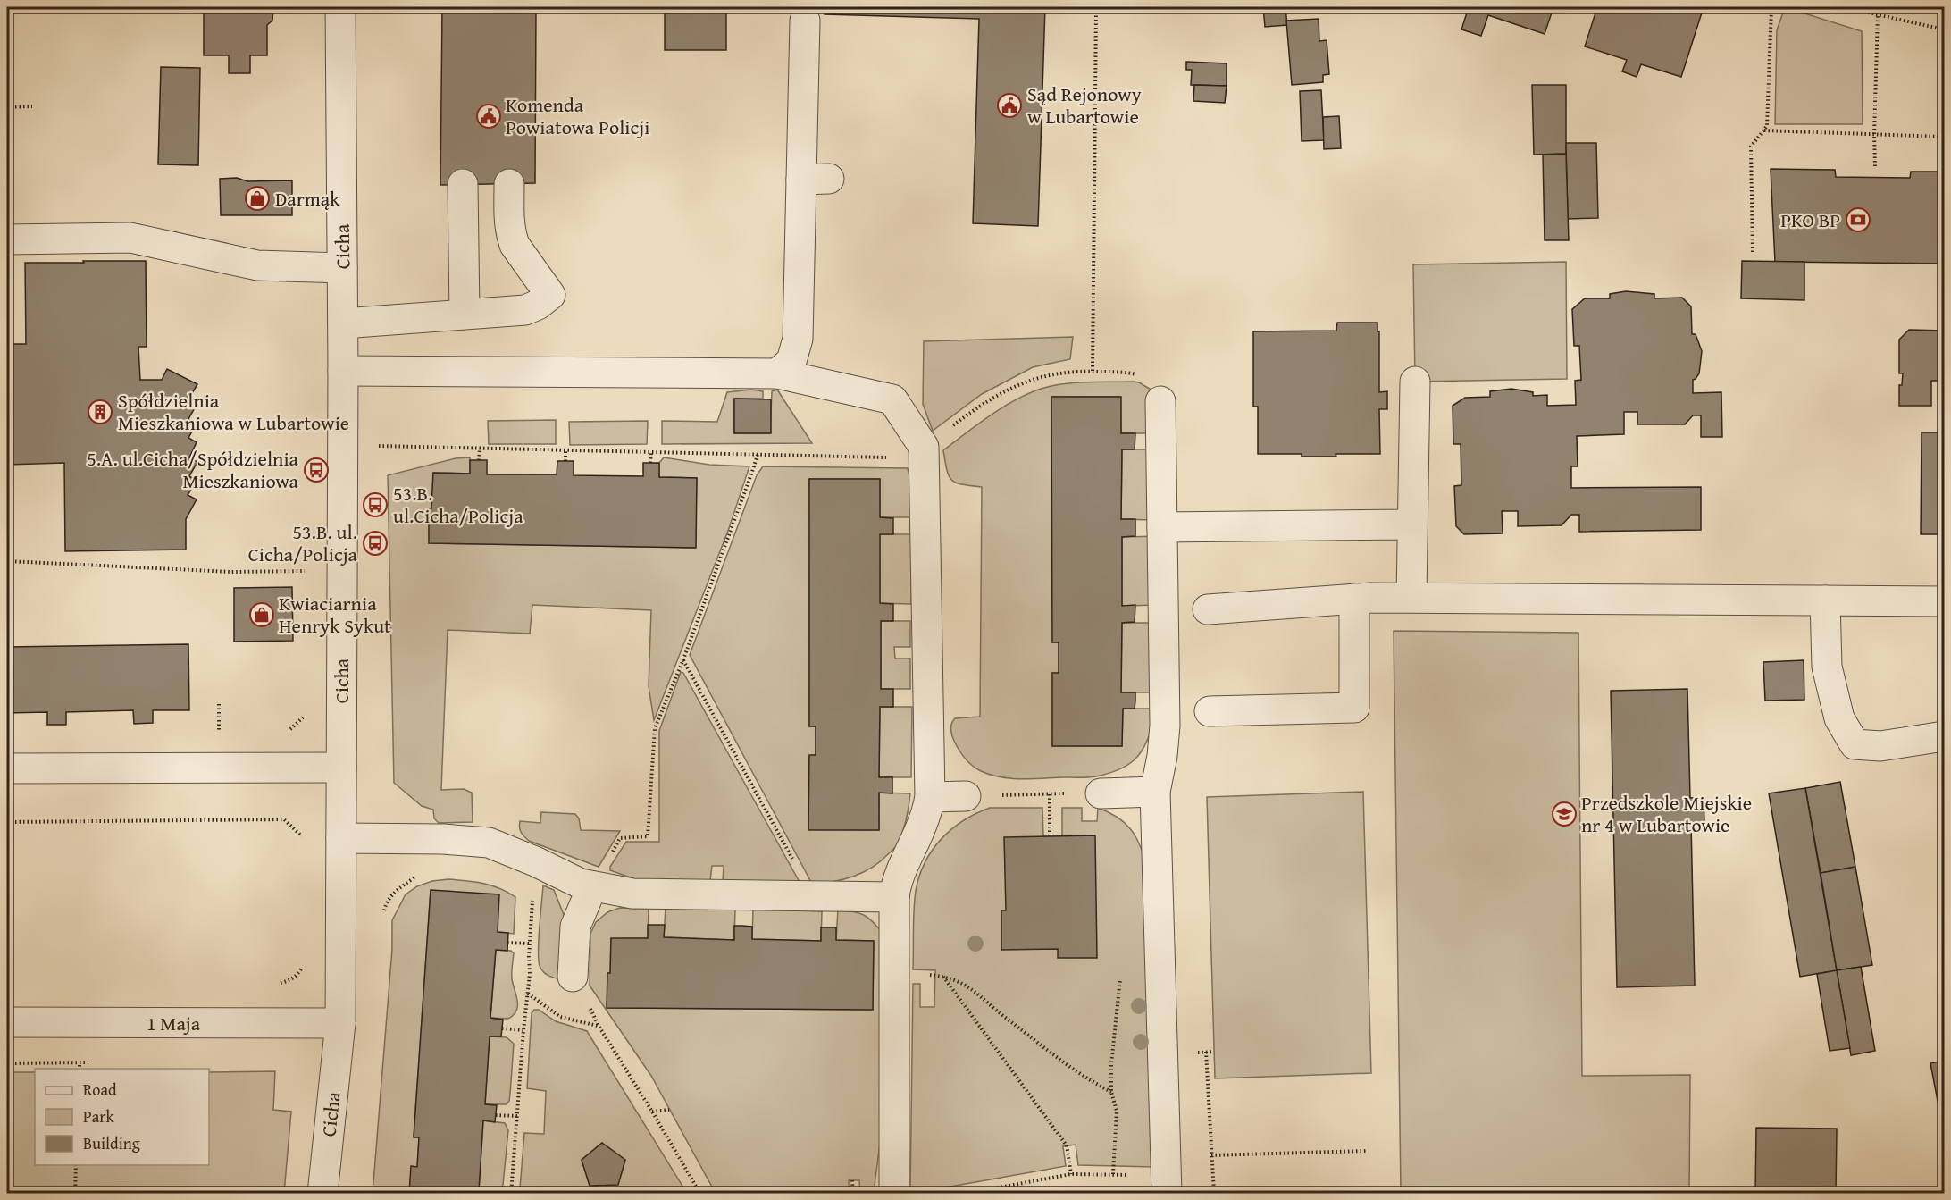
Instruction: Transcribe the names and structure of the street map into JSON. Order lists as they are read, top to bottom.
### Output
{
  "streets": {
    "street": ["Cicha", "1 Maja"]
  },
  "crossings": [
    ["Cicha", "1 Maja"]
  ],
  "places": {
    "public building": ["Sąd Rejonowy w Lubartowie", "Komenda Powiatowa Policji"],
    "shop": ["Darmąk", "Kwiaciarnia Henryk Sykut"],
    "bank": ["PKO BP"],
    "building": ["Spółdzielnia Mieszkaniowa w Lubartowie"],
    "bus stop": ["5.A. ul.Cicha/Spółdzielnia Mieszkaniowa", "53.B. ul.Cicha/Policja", "53.B. ul. Cicha/Policja"],
    "school or university": ["Przedszkole Miejskie nr 4 w Lubartowie"]
  },
  "legend": ["Road", "Park", "Building"]
}
